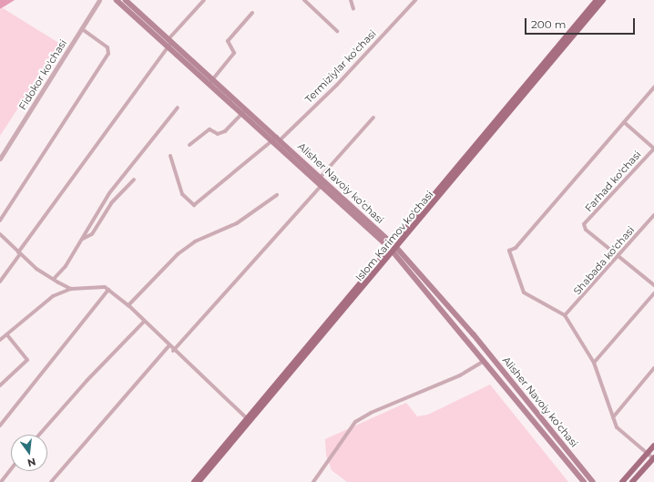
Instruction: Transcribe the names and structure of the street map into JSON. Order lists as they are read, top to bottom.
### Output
{
  "streets": {
    "main road": ["Alisher Navoiy ko’chasi", "Islom Karimov ko'chasi"],
    "street": [
      "Termiziylar ko'chasi",
      "Fidokor ko'chasi",
      "Farhad ko'chasi",
      "Shabada ko'chasi"
    ]
  },
  "crossings": [
    ["Termiziylar ko'chasi", "Alisher Navoiy ko’chasi"],
    ["Farhad ko'chasi", "Shabada ko'chasi"],
    ["Alisher Navoiy ko’chasi", "Islom Karimov ko'chasi"]
  ],
  "scale_bar": "200 m",
  "north": "bottom"
}
